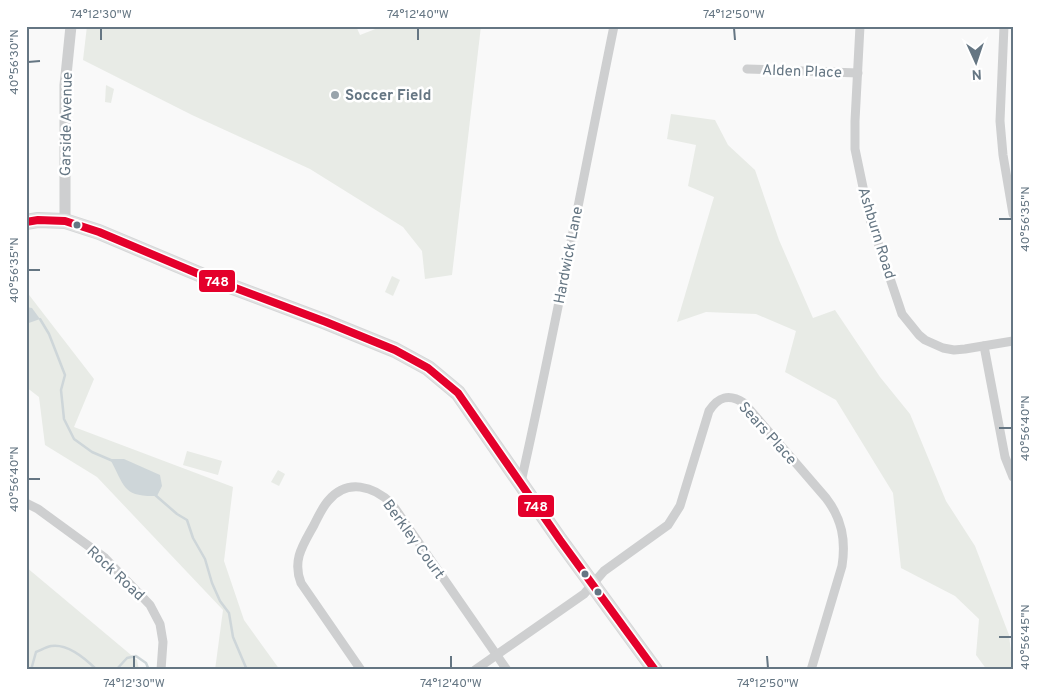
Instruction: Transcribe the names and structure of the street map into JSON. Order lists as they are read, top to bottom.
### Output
{
  "streets": {
    "street": [
      "Alden Place",
      "Garside Avenue",
      "Ashburn Road",
      "Hardwick Lane",
      "Sears Place",
      "Berkley Court",
      "Rock Road"
    ]
  },
  "crossings": [
    ["Alden Place", "Ashburn Road"]
  ],
  "places": ["Soccer Field"],
  "lines": ["transit line 748"],
  "north": "bottom",
  "coordinates": [
    "74°12'30\"W",
    "74°12'40\"W",
    "74°12'50\"W",
    "40°56'30\"N",
    "40°56'35\"N",
    "40°56'40\"N",
    "40°56'45\"N"
  ]
}
